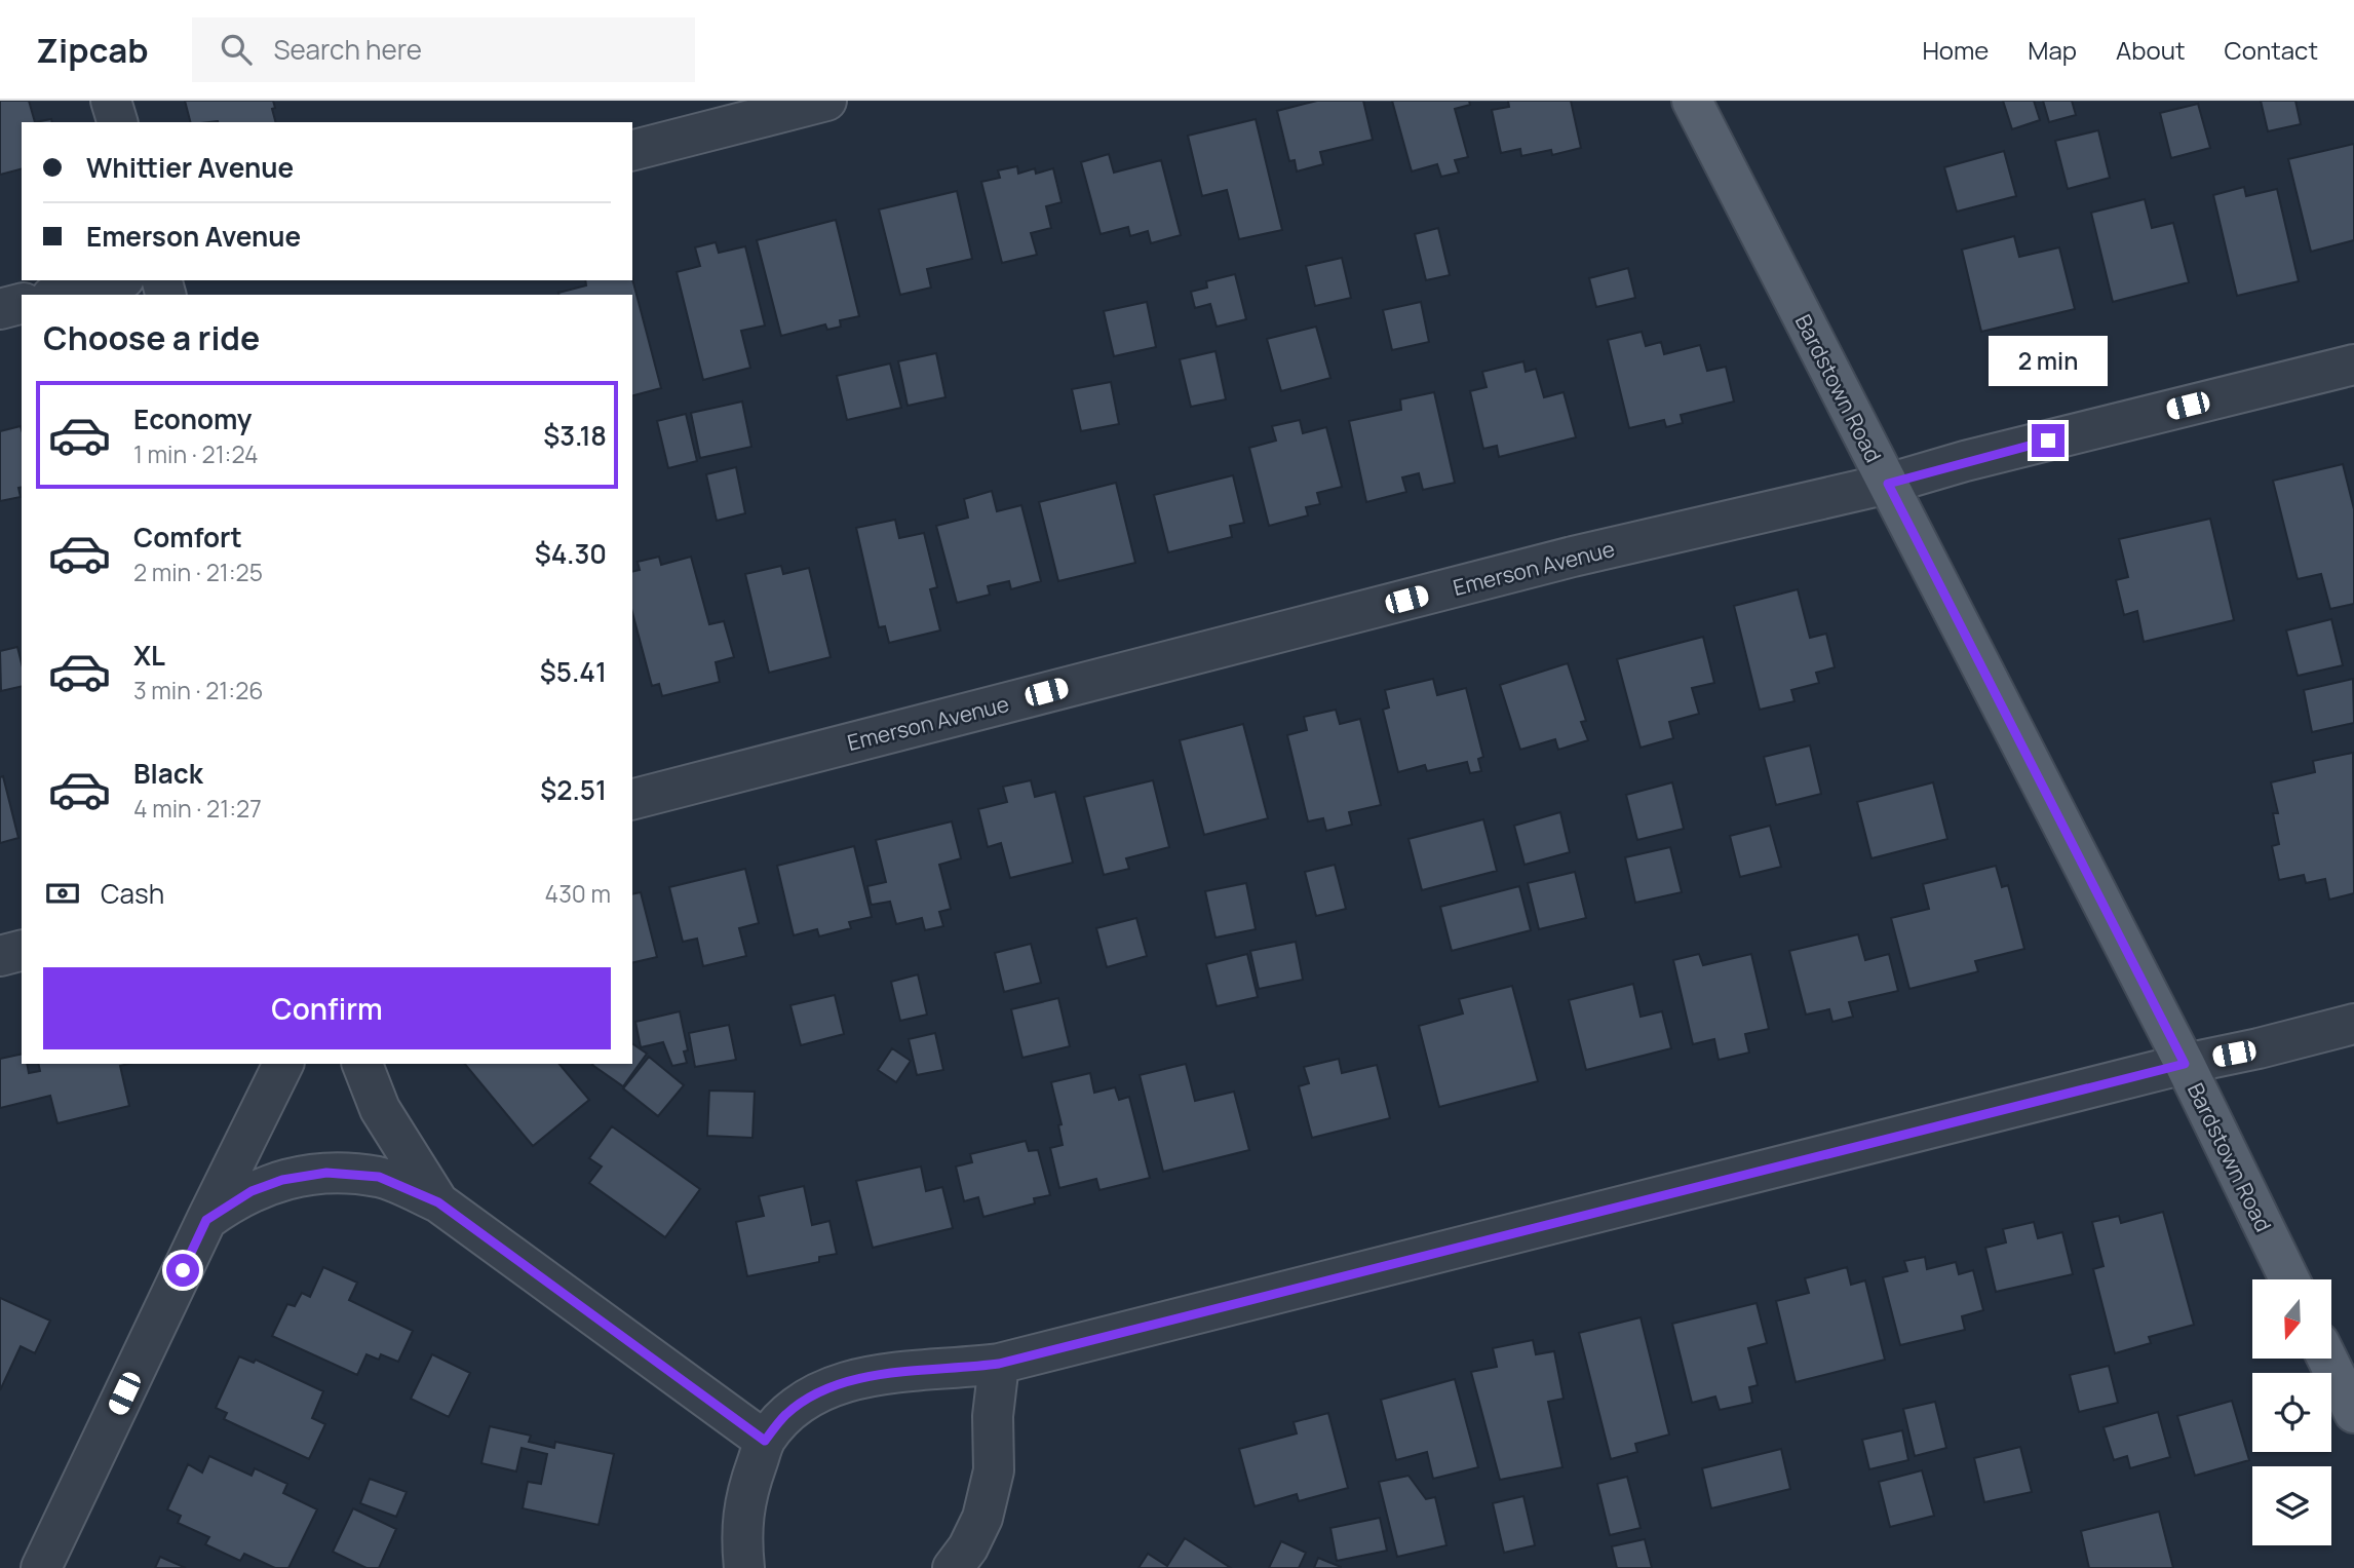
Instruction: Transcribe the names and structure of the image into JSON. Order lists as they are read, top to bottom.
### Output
{
  "streets": {
    "main road": ["Bardstown Road"],
    "street": ["Emerson Avenue"]
  },
  "crossings": [
    ["Bardstown Road", "Emerson Avenue"]
  ],
  "north": "bottom",
  "page": {
    "header": "Zipcab",
    "search": "Search here",
    "nav": [
      "Home",
      "Map",
      "About",
      "Contact"
    ],
    "banner": ["Whittier Avenue", "Emerson Avenue"],
    "heading": "Choose a ride",
    "bubble": "2 min",
    "list": [
      {
        "name": "Economy",
        "note": "1 min · 21:24",
        "value": "$3.18"
      },
      {
        "name": "Comfort",
        "note": "2 min · 21:25",
        "value": "$4.30"
      },
      {
        "name": "XL",
        "note": "3 min · 21:26",
        "value": "$5.41"
      },
      {
        "name": "Black",
        "note": "4 min · 21:27",
        "value": "$2.51"
      }
    ],
    "pay": ["Cash", "430 m"],
    "buttons": "Confirm"
  }
}
